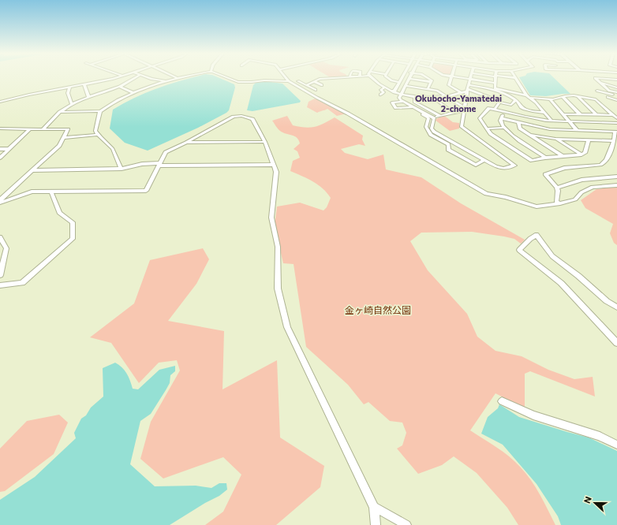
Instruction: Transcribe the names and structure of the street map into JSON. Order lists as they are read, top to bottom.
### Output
{
  "districts": ["Okubocho-Yamatedai 2-chome"],
  "parks": ["金ヶ崎自然公園"],
  "north": "left"
}
